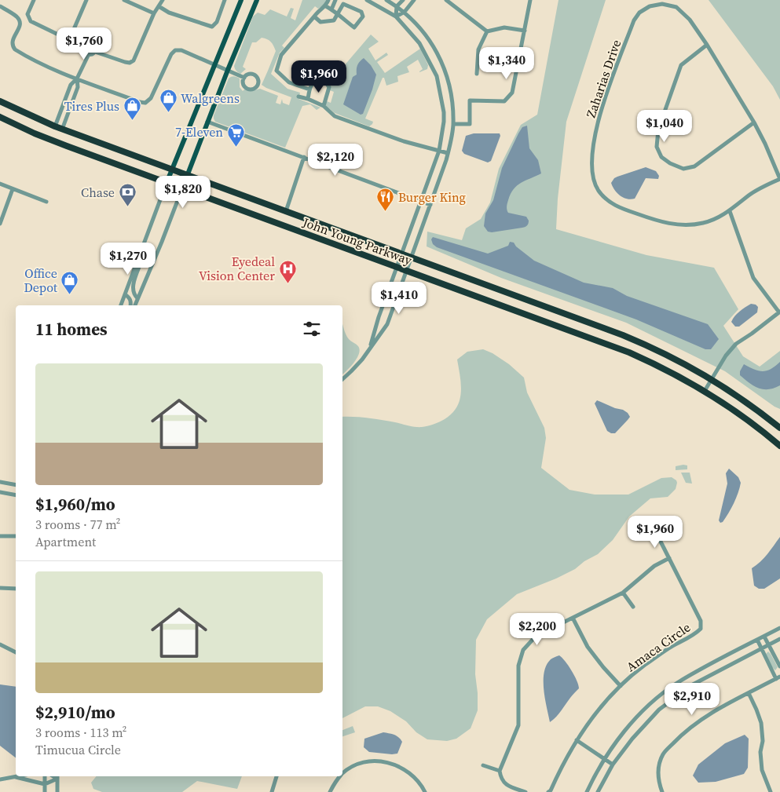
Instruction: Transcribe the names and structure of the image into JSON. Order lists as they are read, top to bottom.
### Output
{
  "streets": {
    "highway": ["John Young Parkway"],
    "street": ["Zaharias Drive", "Amaca Circle"]
  },
  "places": {
    "shop": ["Walgreens", "Tires Plus", "Office Depot"],
    "supermarket": ["7-Eleven"],
    "bank": ["Chase"],
    "restaurant": ["Burger King"],
    "hospital": ["Eyedeal Vision Center"]
  },
  "page": {
    "price": [
      "$1,760",
      "$1,340",
      "$1,960",
      "$1,040",
      "$2,120",
      "$1,820",
      "$1,270",
      "$1,410",
      "$1,960",
      "$2,200",
      "$2,910"
    ],
    "heading": "11 homes",
    "list": [
      {
        "name": "$1,960/mo",
        "note": "3 rooms · 77 m² · Apartment"
      },
      {
        "name": "$2,910/mo",
        "note": "3 rooms · 113 m² · Timucua Circle"
      }
    ]
  }
}
